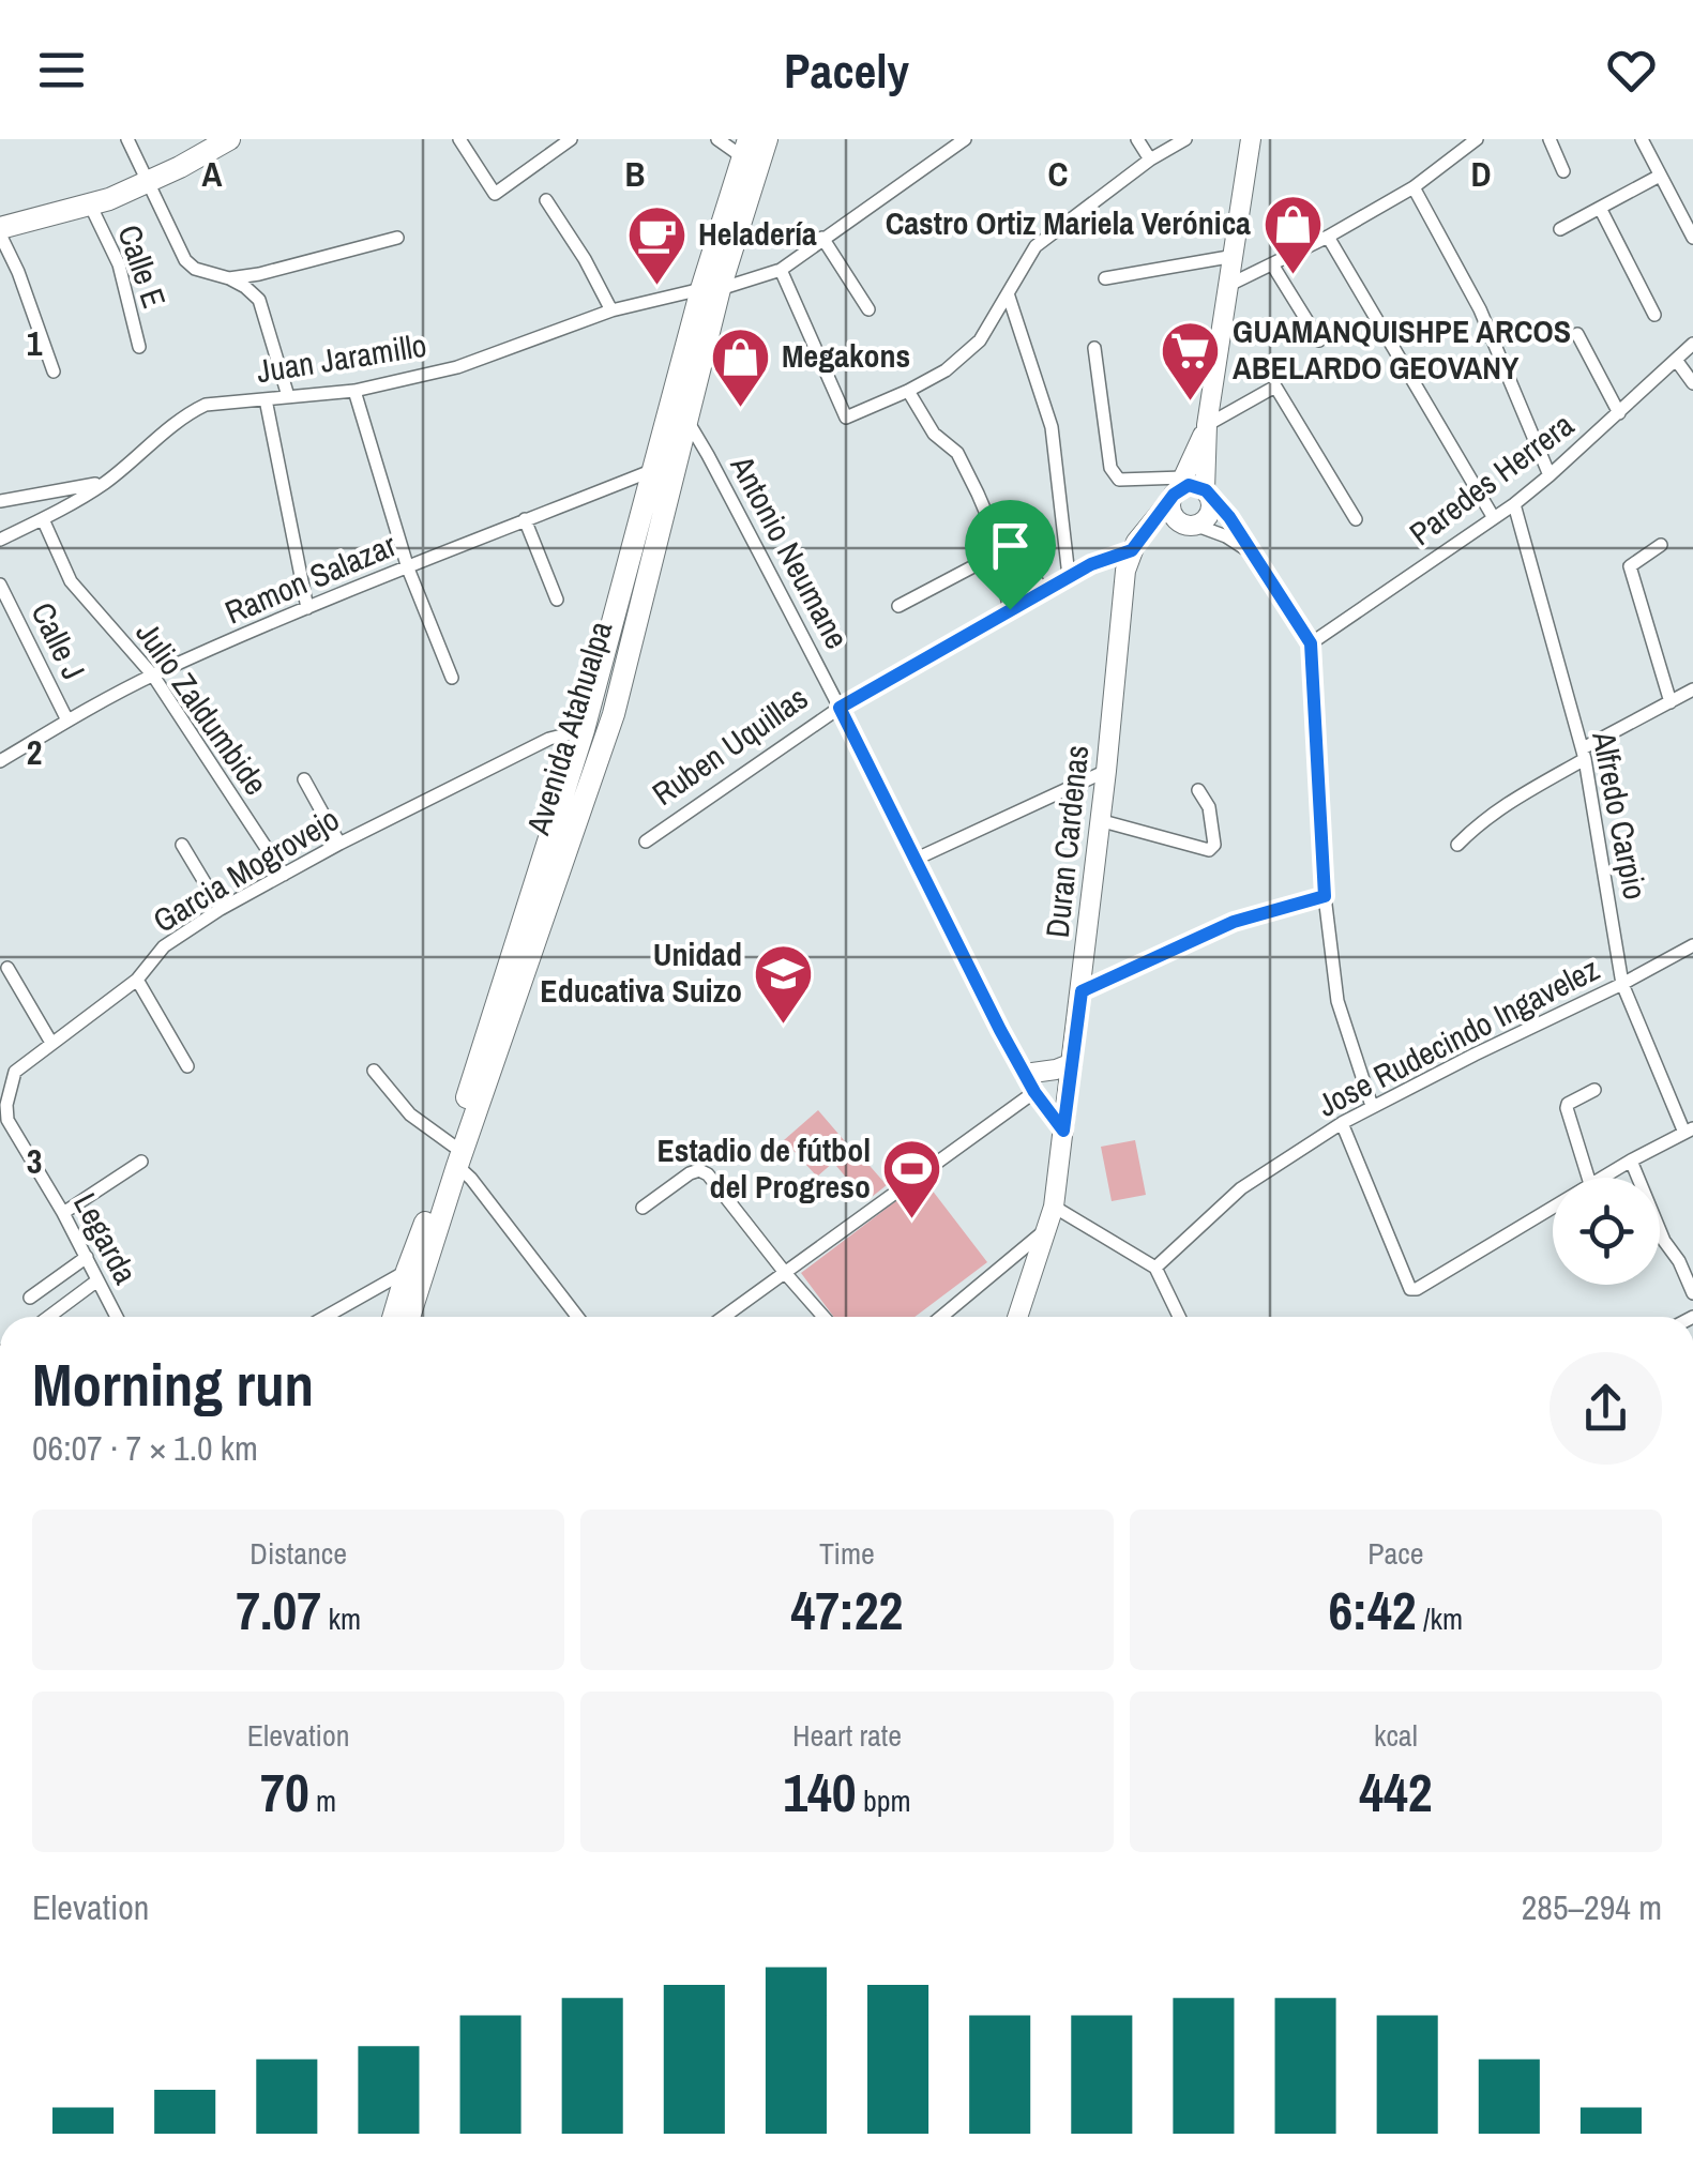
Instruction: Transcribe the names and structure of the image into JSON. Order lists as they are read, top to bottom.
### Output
{
  "streets": {
    "highway": ["Avenida Atahualpa"],
    "street": [
      "Calle E",
      "Juan Jaramillo",
      "Paredes Herrera",
      "Antonio Neumane",
      "Ramon Salazar",
      "Calle J",
      "Julio Zaldumbide",
      "Ruben Uquillas",
      "Alfredo Carpio",
      "Duran Cardenas",
      "Garcia Mogrovejo",
      "Jose Rudecindo Ingavelez",
      "Legarda"
    ]
  },
  "crossings": [
    ["Juan Jaramillo", "Julio Zaldumbide"],
    ["Juan Jaramillo", "Avenida Atahualpa"],
    ["Paredes Herrera", "Alfredo Carpio"],
    ["Antonio Neumane", "Avenida Atahualpa"],
    ["Antonio Neumane", "Ruben Uquillas"],
    ["Antonio Neumane", "Duran Cardenas"],
    ["Ramon Salazar", "Calle J"],
    ["Ramon Salazar", "Julio Zaldumbide"],
    ["Ramon Salazar", "Avenida Atahualpa"],
    ["Julio Zaldumbide", "Garcia Mogrovejo"],
    ["Avenida Atahualpa", "Garcia Mogrovejo"],
    ["Ruben Uquillas", "Duran Cardenas"],
    ["Alfredo Carpio", "Jose Rudecindo Ingavelez"],
    ["Garcia Mogrovejo", "Legarda"]
  ],
  "places": {
    "shop": ["Castro Ortiz Mariela Verónica", "Megakons"],
    "cafe": ["Heladería"],
    "supermarket": ["GUAMANQUISHPE ARCOS ABELARDO GEOVANY"],
    "school or university": ["Unidad Educativa Suizo"],
    "sports": ["Estadio de fútbol del Progreso"]
  },
  "page": {
    "header": "Pacely",
    "heading": ["Morning run", "06:07 · 7 × 1.0 km"],
    "stats": [
      ["Distance", "7.07 km"],
      ["Time", "47:22"],
      ["Pace", "6:42 /km"],
      ["Elevation", "70 m"],
      ["Heart rate", "140 bpm"],
      ["kcal", "442"]
    ],
    "chart": ["Elevation", "285–294 m"]
  },
  "grid": {
    "columns": [
      "A",
      "B",
      "C",
      "D"
    ],
    "rows": ["1", "2", "3"]
  }
}
